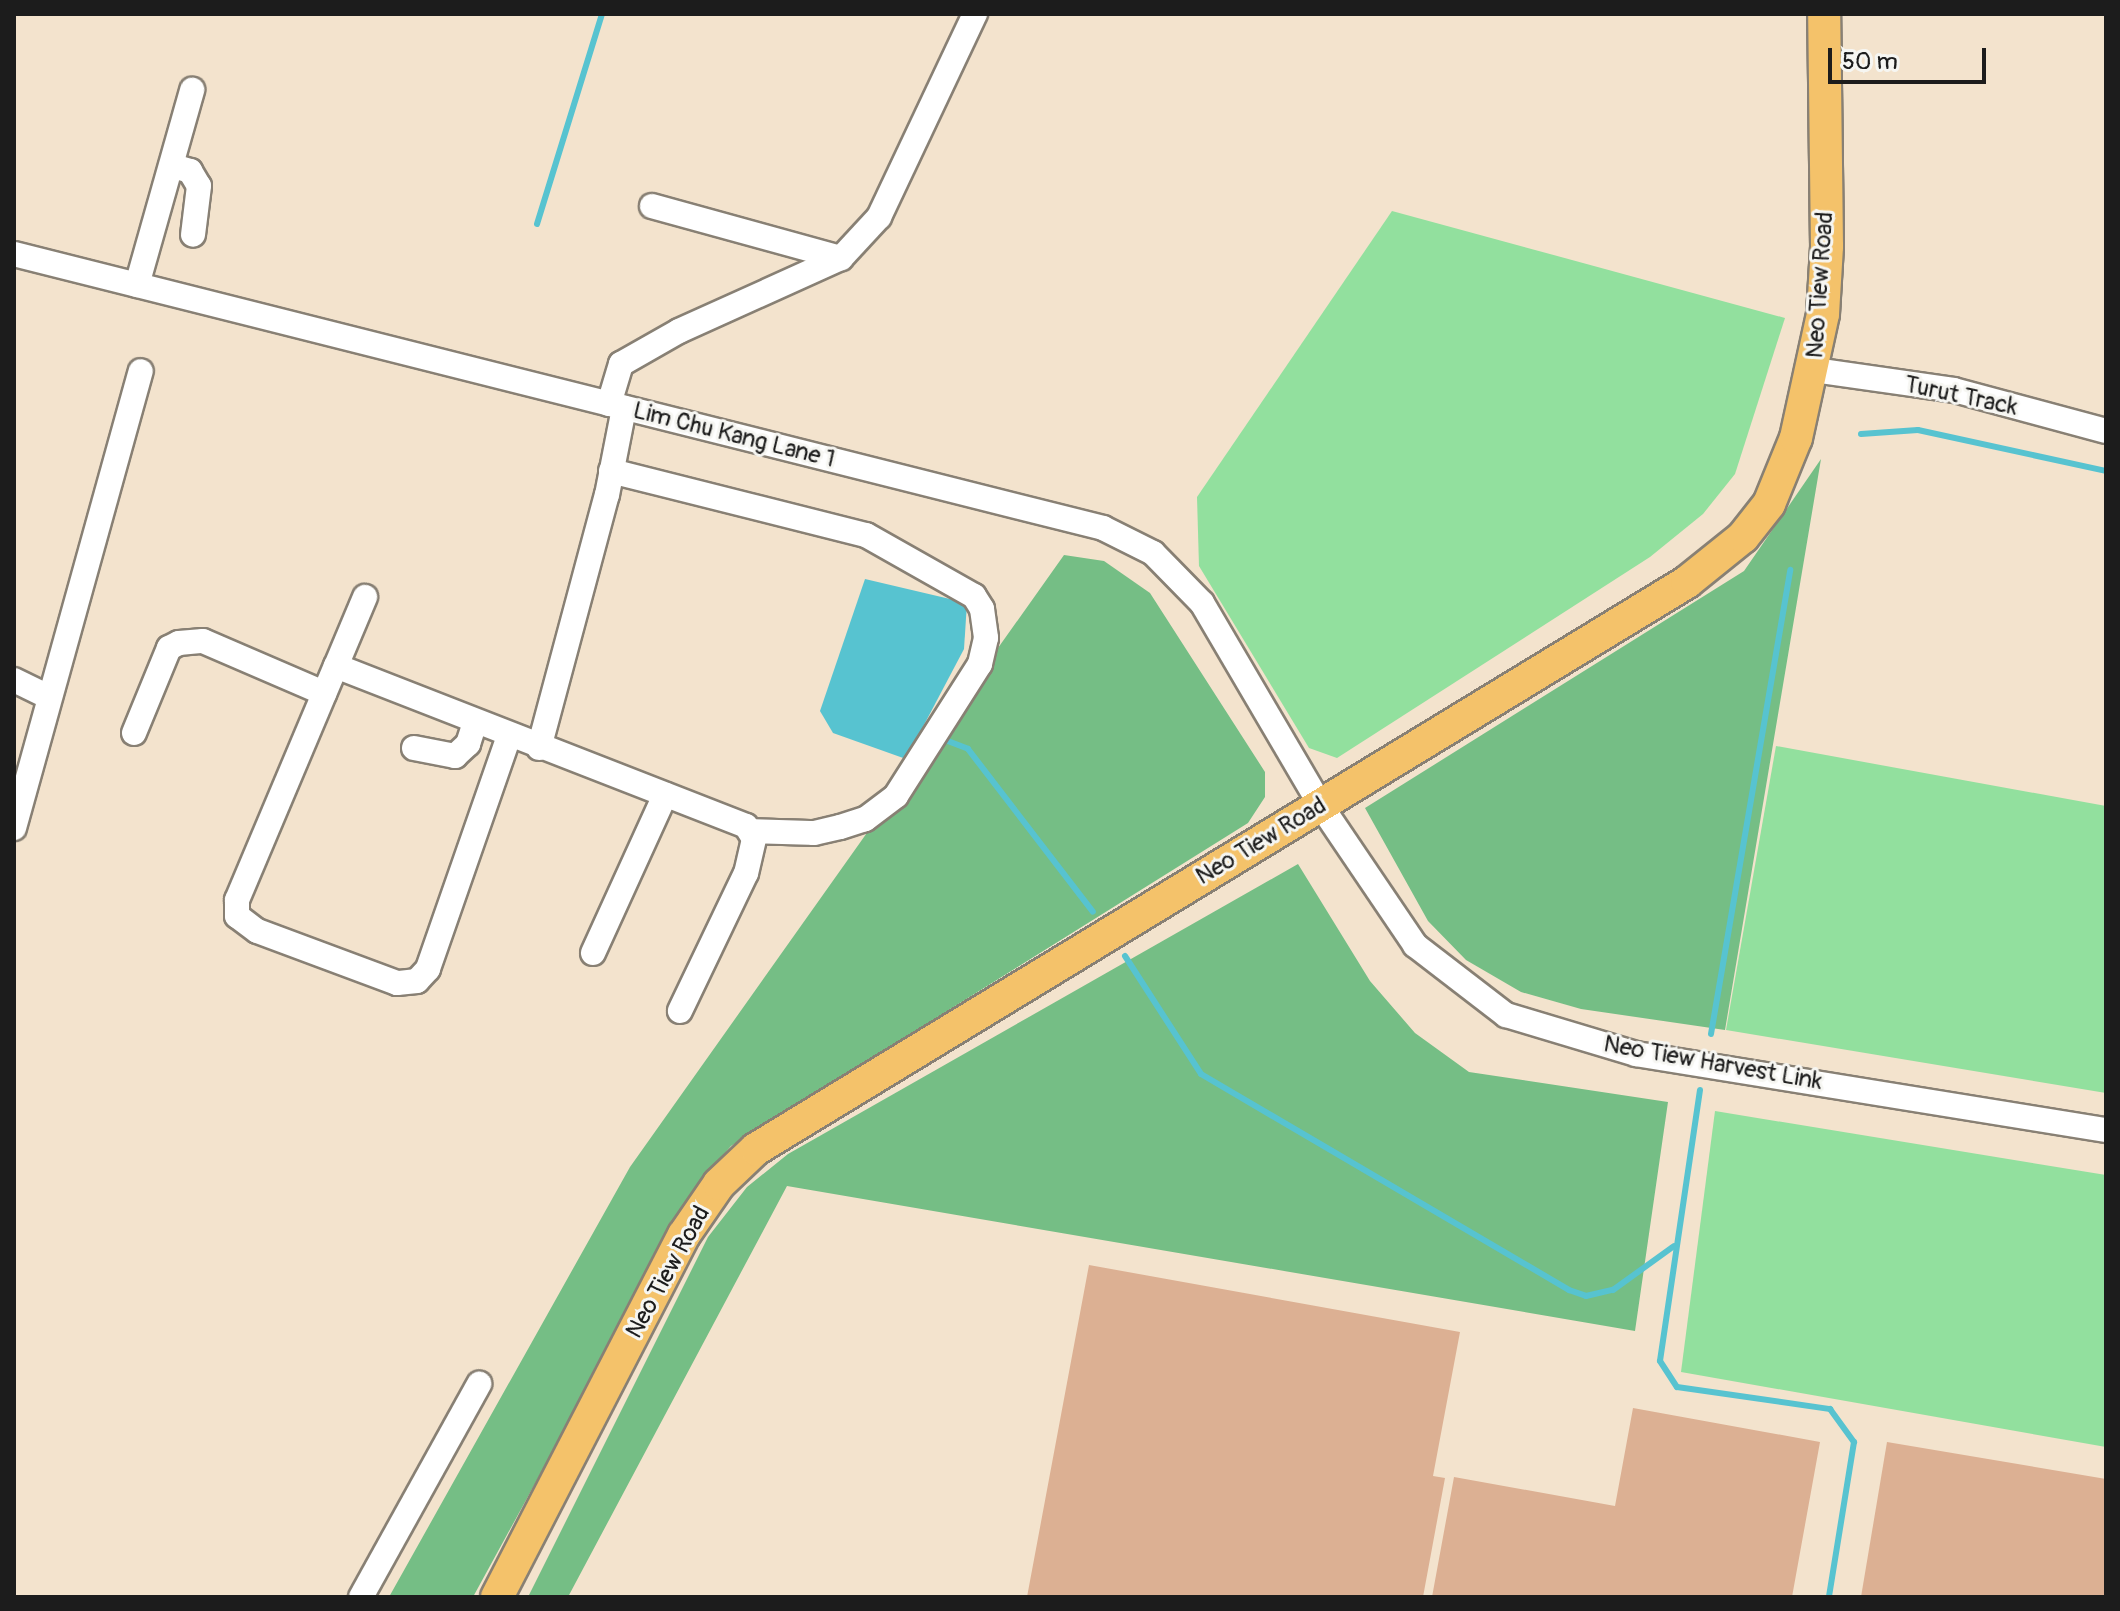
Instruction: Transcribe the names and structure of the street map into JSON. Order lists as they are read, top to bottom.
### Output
{
  "streets": {
    "main road": ["Neo Tiew Road"],
    "street": ["Turut Track", "Lim Chu Kang Lane 1", "Neo Tiew Harvest Link"]
  },
  "crossings": [
    ["Neo Tiew Road", "Turut Track"],
    ["Neo Tiew Road", "Lim Chu Kang Lane 1"],
    ["Neo Tiew Road", "Neo Tiew Harvest Link"],
    ["Lim Chu Kang Lane 1", "Neo Tiew Harvest Link"]
  ],
  "scale_bar": "50 m"
}
